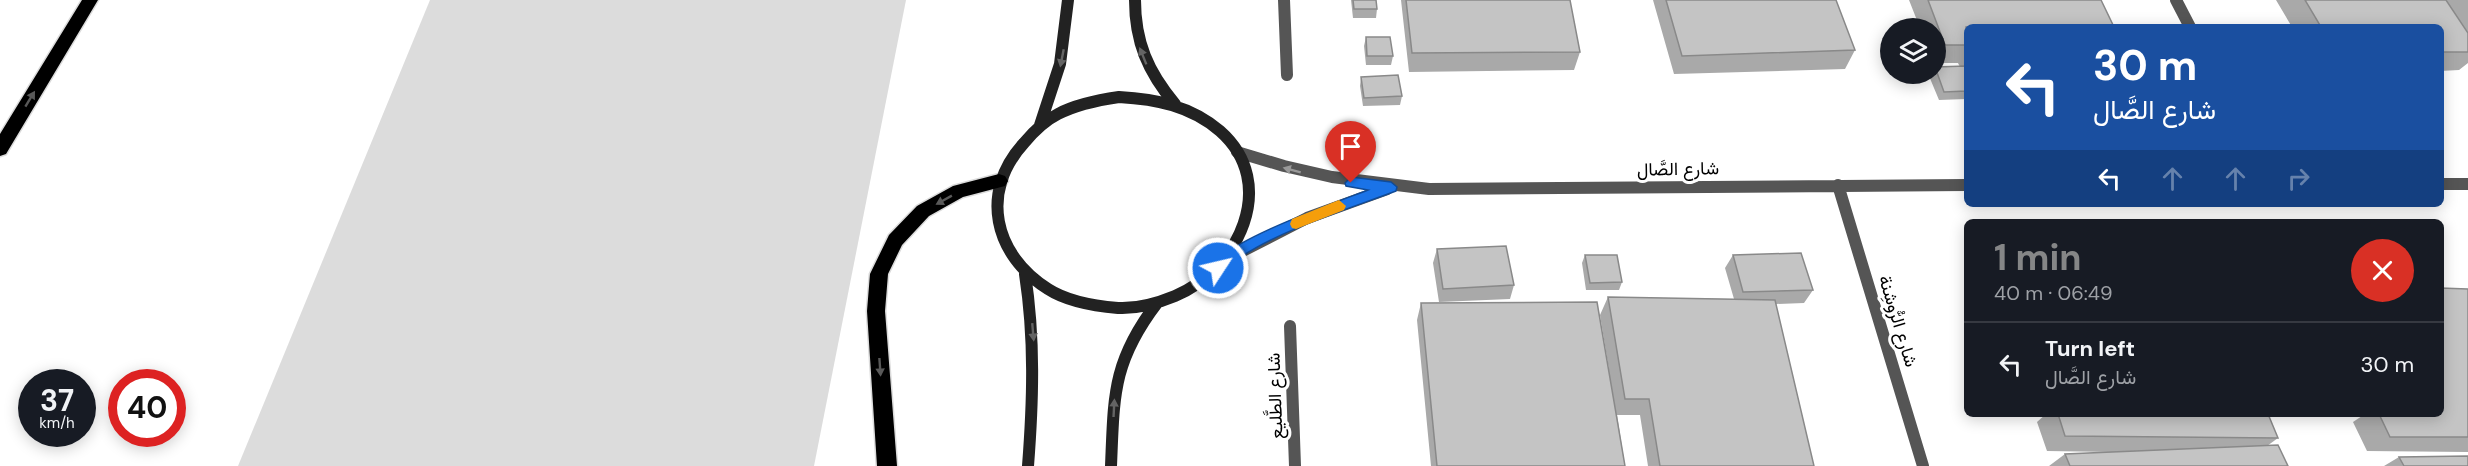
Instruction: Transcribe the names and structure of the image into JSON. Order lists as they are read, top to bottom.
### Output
{
  "streets": {
    "street": ["شارع الصَّال", "شارع الرُّوشِنة", "شارع الطَّليع"]
  },
  "crossings": [
    ["شارع الصَّال", "شارع الرُّوشِنة"]
  ],
  "page": {
    "turn": ["30 m", "شارع الصَّال"],
    "heading": ["1 min", "40 m · 06:49"],
    "list": [
      {
        "name": "Turn left",
        "note": "شارع الصَّال",
        "value": "30 m"
      }
    ],
    "speed": "37 km/h",
    "limit": "40"
  }
}
